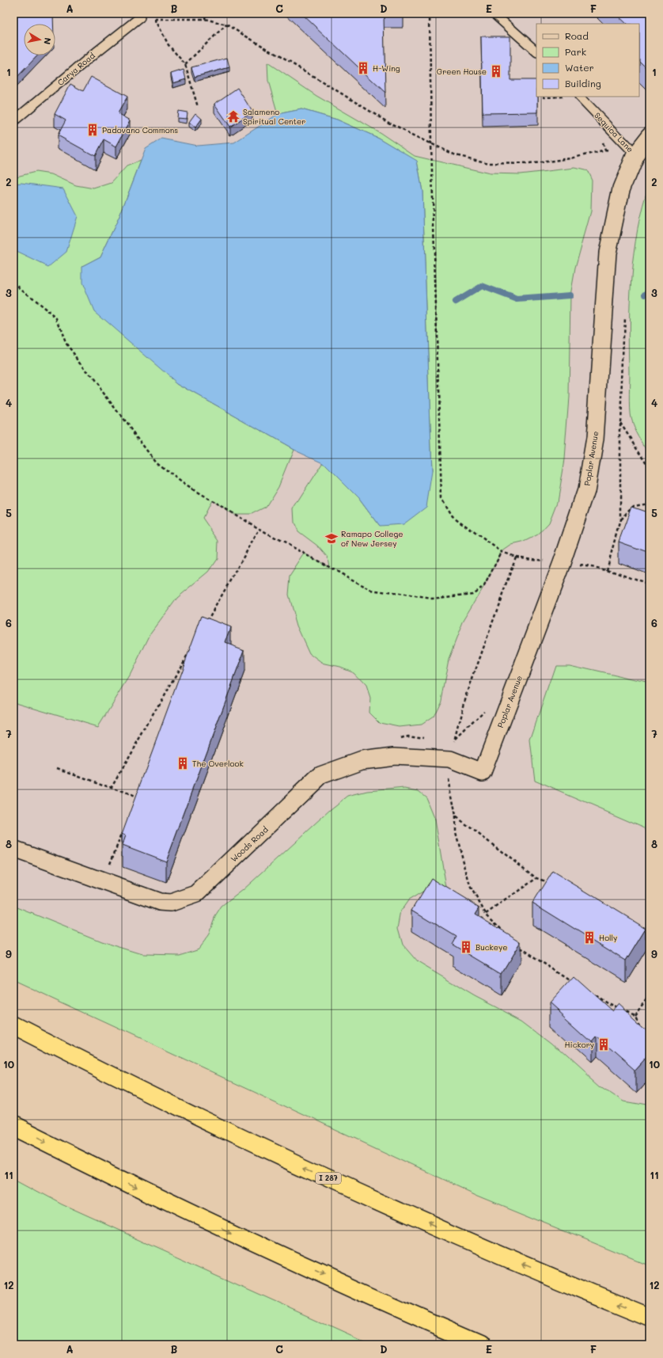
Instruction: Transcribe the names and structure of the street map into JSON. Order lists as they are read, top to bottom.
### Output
{
  "streets": {
    "highway": ["I 287"],
    "street": ["Poplar Avenue", "Woods Road"],
    "lane": ["Carya Road", "Sequioa Lane"]
  },
  "crossings": [
    ["Sequioa Lane", "Poplar Avenue"],
    ["Poplar Avenue", "Woods Road"]
  ],
  "places": {
    "building": [
      "H-Wing",
      "Green House",
      "Padovano Commons",
      "The Overlook",
      "Holly",
      "Buckeye",
      "Hickory"
    ],
    "temple": ["Salameno Spiritual Center"],
    "school or university": ["Ramapo College of New Jersey"]
  },
  "legend": [
    "Road",
    "Park",
    "Water",
    "Building"
  ],
  "north": "right",
  "grid": {
    "columns": [
      "A",
      "B",
      "C",
      "D",
      "E",
      "F"
    ],
    "rows": [
      "1",
      "2",
      "3",
      "4",
      "5",
      "6",
      "7",
      "8",
      "9",
      "10",
      "11",
      "12"
    ]
  }
}
